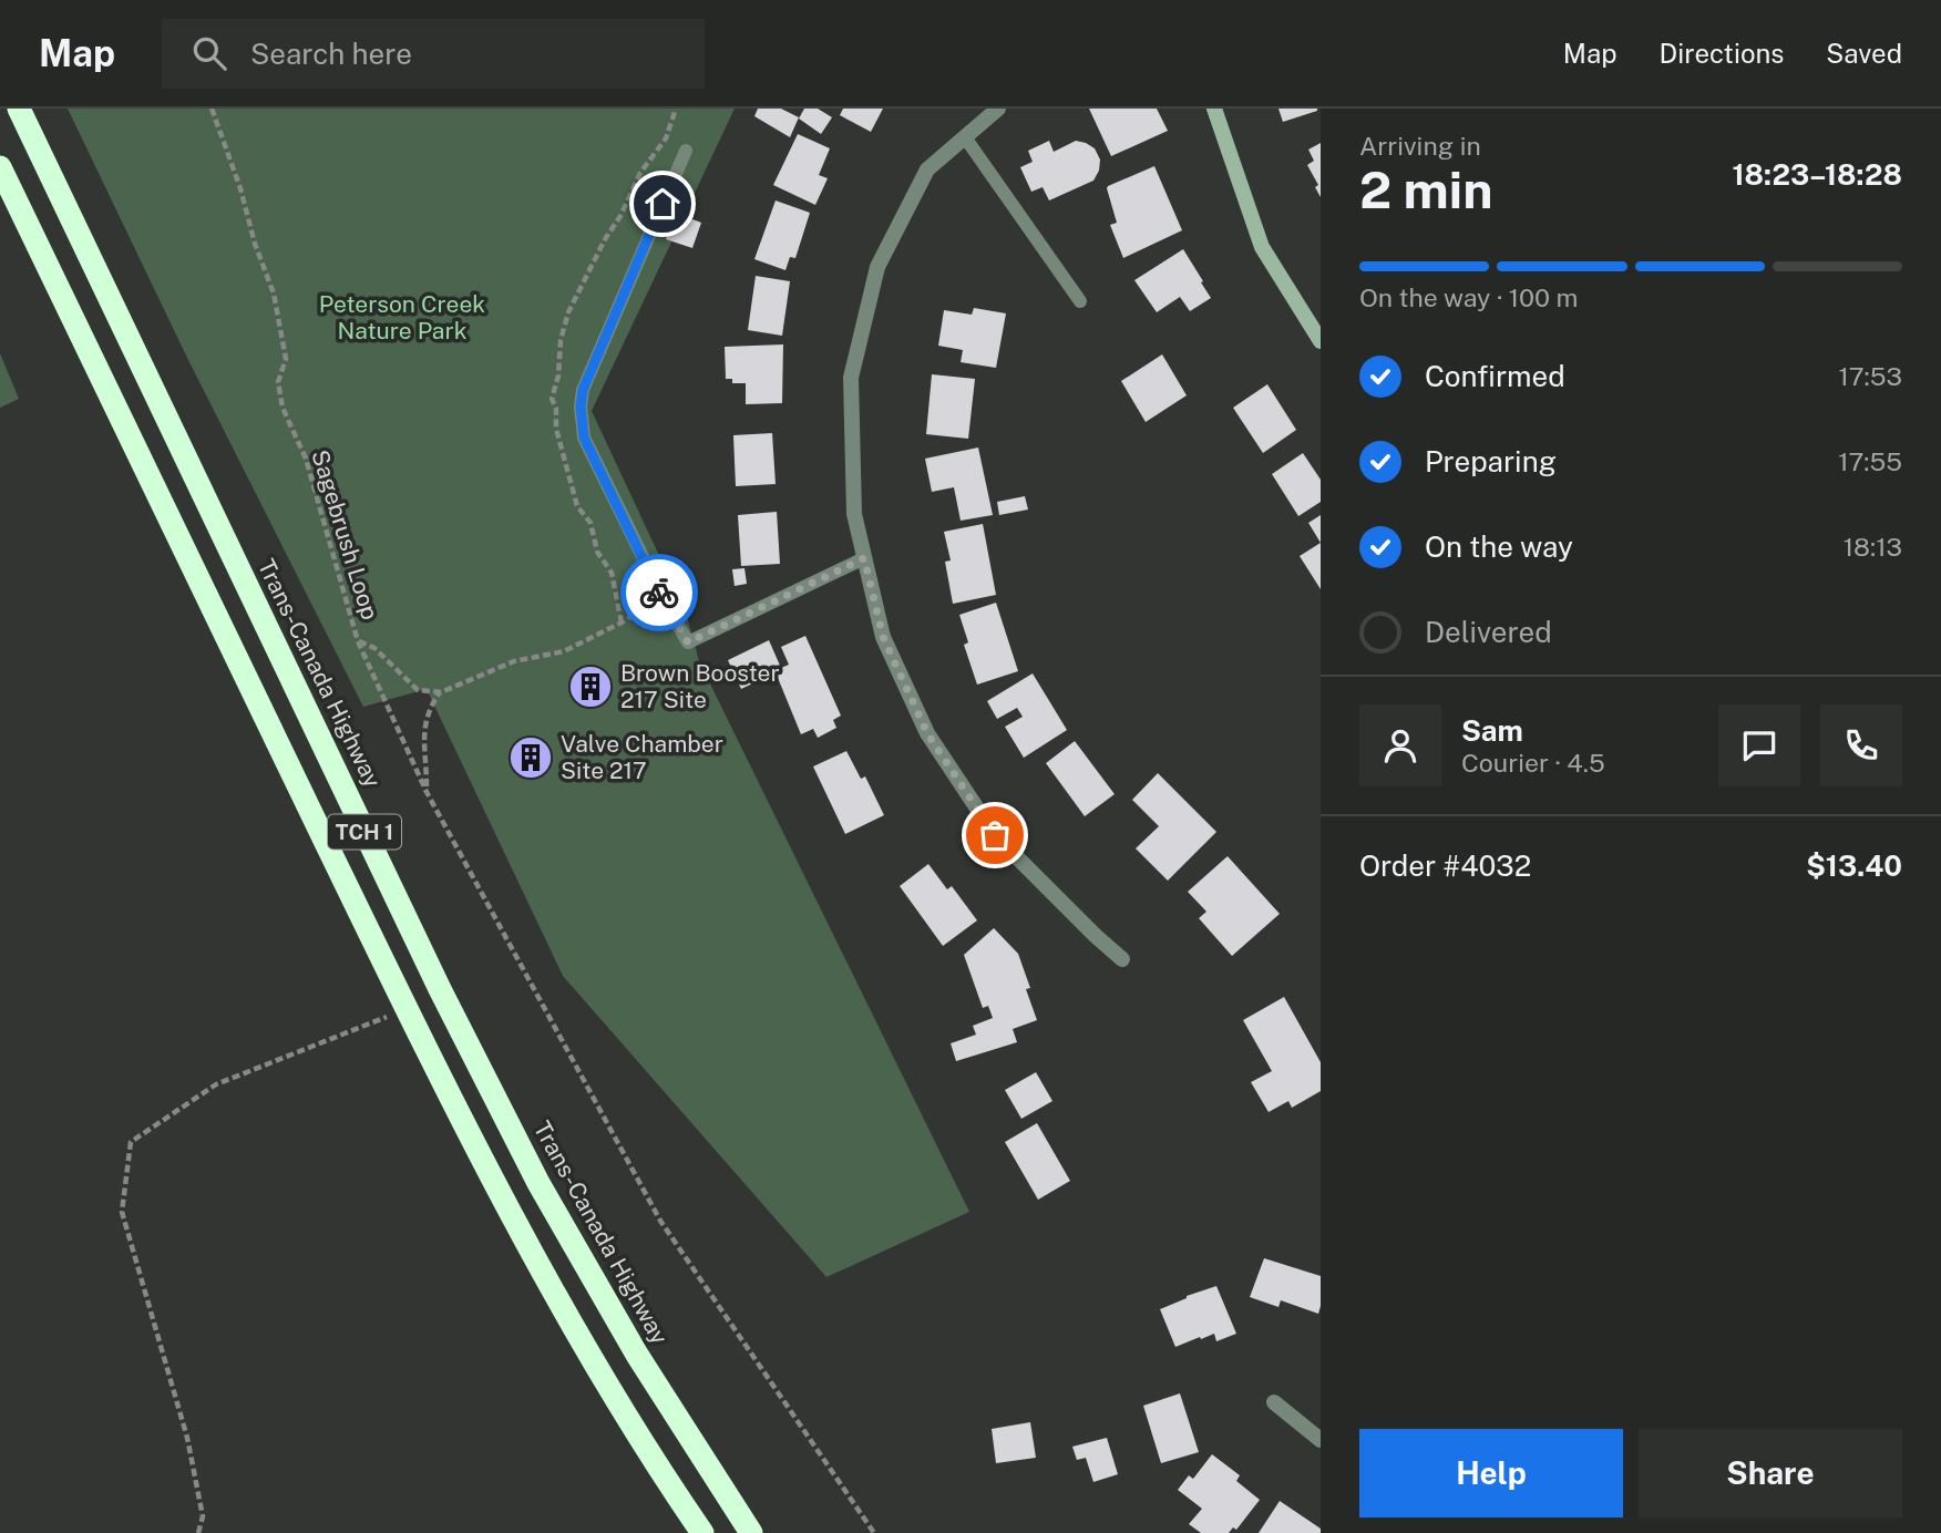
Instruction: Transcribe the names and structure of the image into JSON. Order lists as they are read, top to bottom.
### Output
{
  "streets": {
    "highway": ["Trans-Canada Highway", "TCH 1"],
    "path": ["Sagebrush Loop"]
  },
  "parks": ["Peterson Creek Nature Park"],
  "places": {
    "building": ["Brown Booster 217 Site", "Valve Chamber Site 217"]
  },
  "page": {
    "header": "Map",
    "search": "Search here",
    "nav": ["Map", "Directions", "Saved"],
    "heading": ["2 min", "Arriving in", "18:23–18:28"],
    "panel": [
      "Sam",
      "Courier · 4.5",
      "Order #4032",
      "$13.40"
    ],
    "bar": "On the way · 100 m",
    "list": [
      ["Confirmed", "17:53"],
      ["Preparing", "17:55"],
      ["On the way", "18:13"],
      "Delivered"
    ],
    "buttons": ["Help", "Share"]
  }
}
